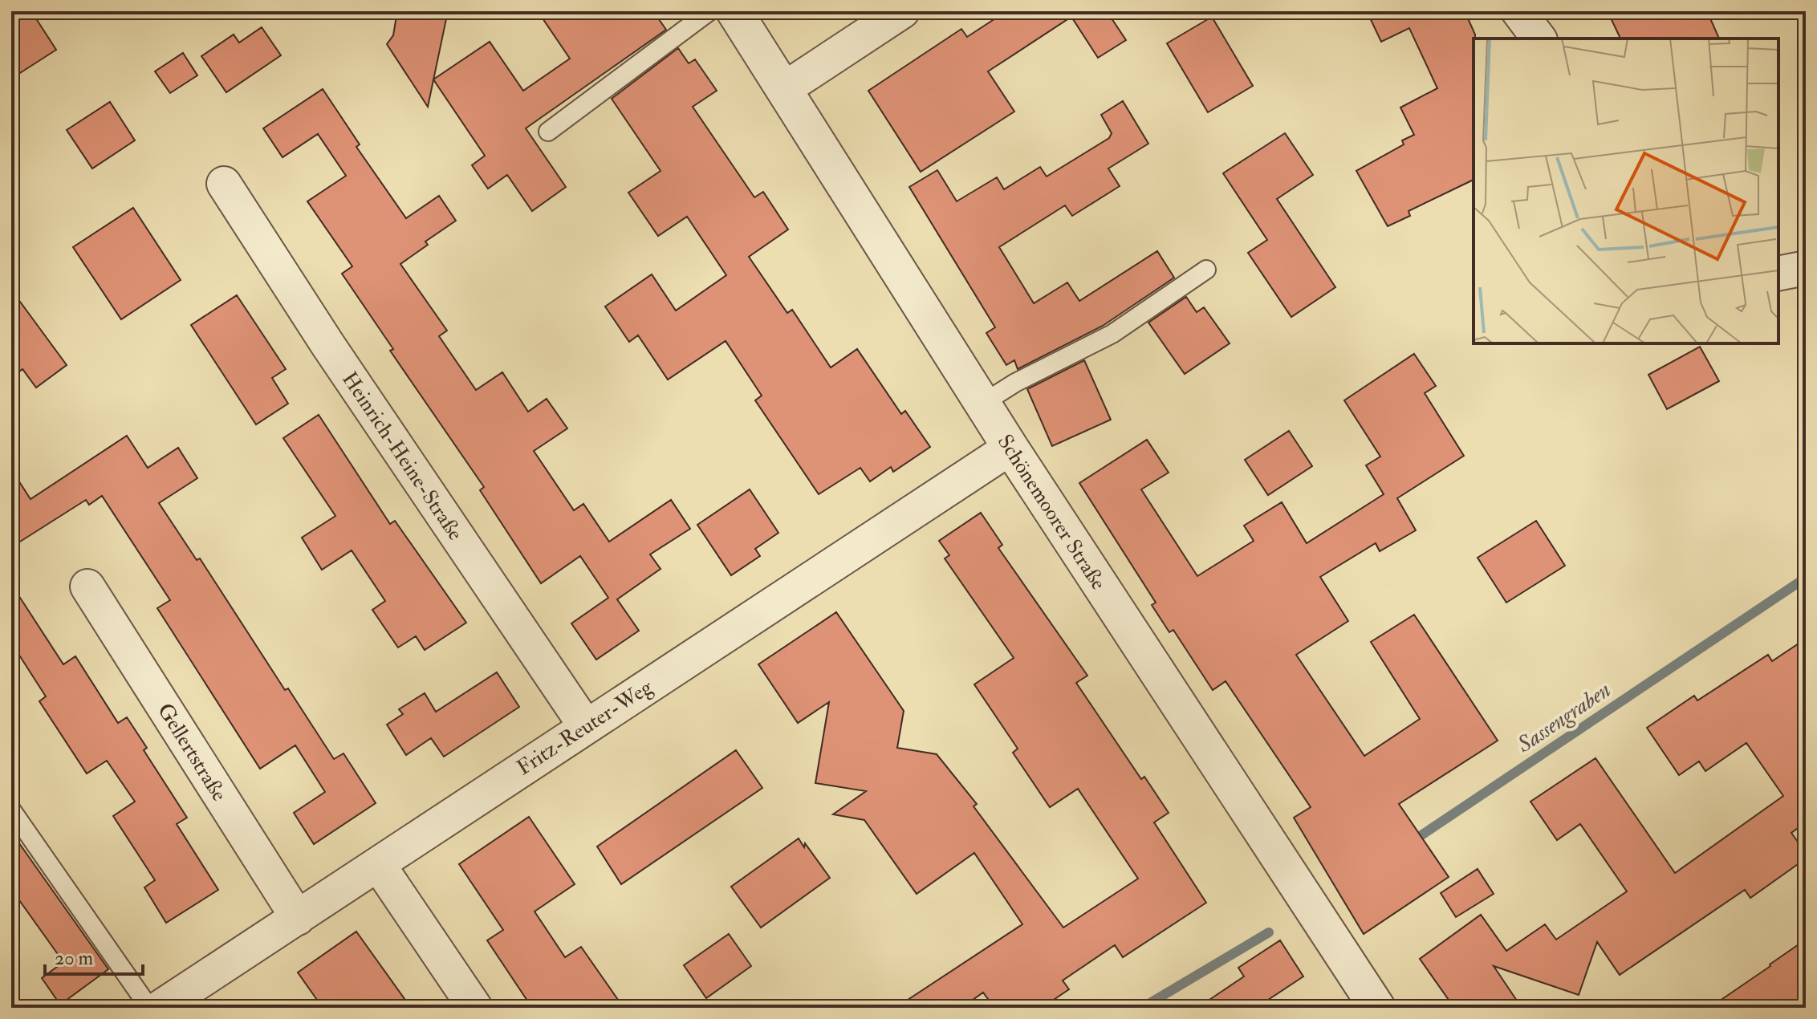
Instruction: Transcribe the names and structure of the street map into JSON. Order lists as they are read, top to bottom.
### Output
{
  "streets": {
    "street": [
      "Heinrich-Heine-Straße",
      "Schönemoorer Straße",
      "Fritz-Reuter-Weg",
      "Gellertstraße"
    ]
  },
  "crossings": [
    ["Heinrich-Heine-Straße", "Fritz-Reuter-Weg"],
    ["Schönemoorer Straße", "Fritz-Reuter-Weg"],
    ["Fritz-Reuter-Weg", "Gellertstraße"]
  ],
  "water": ["Sassengraben"],
  "scale_bar": "20 m"
}
